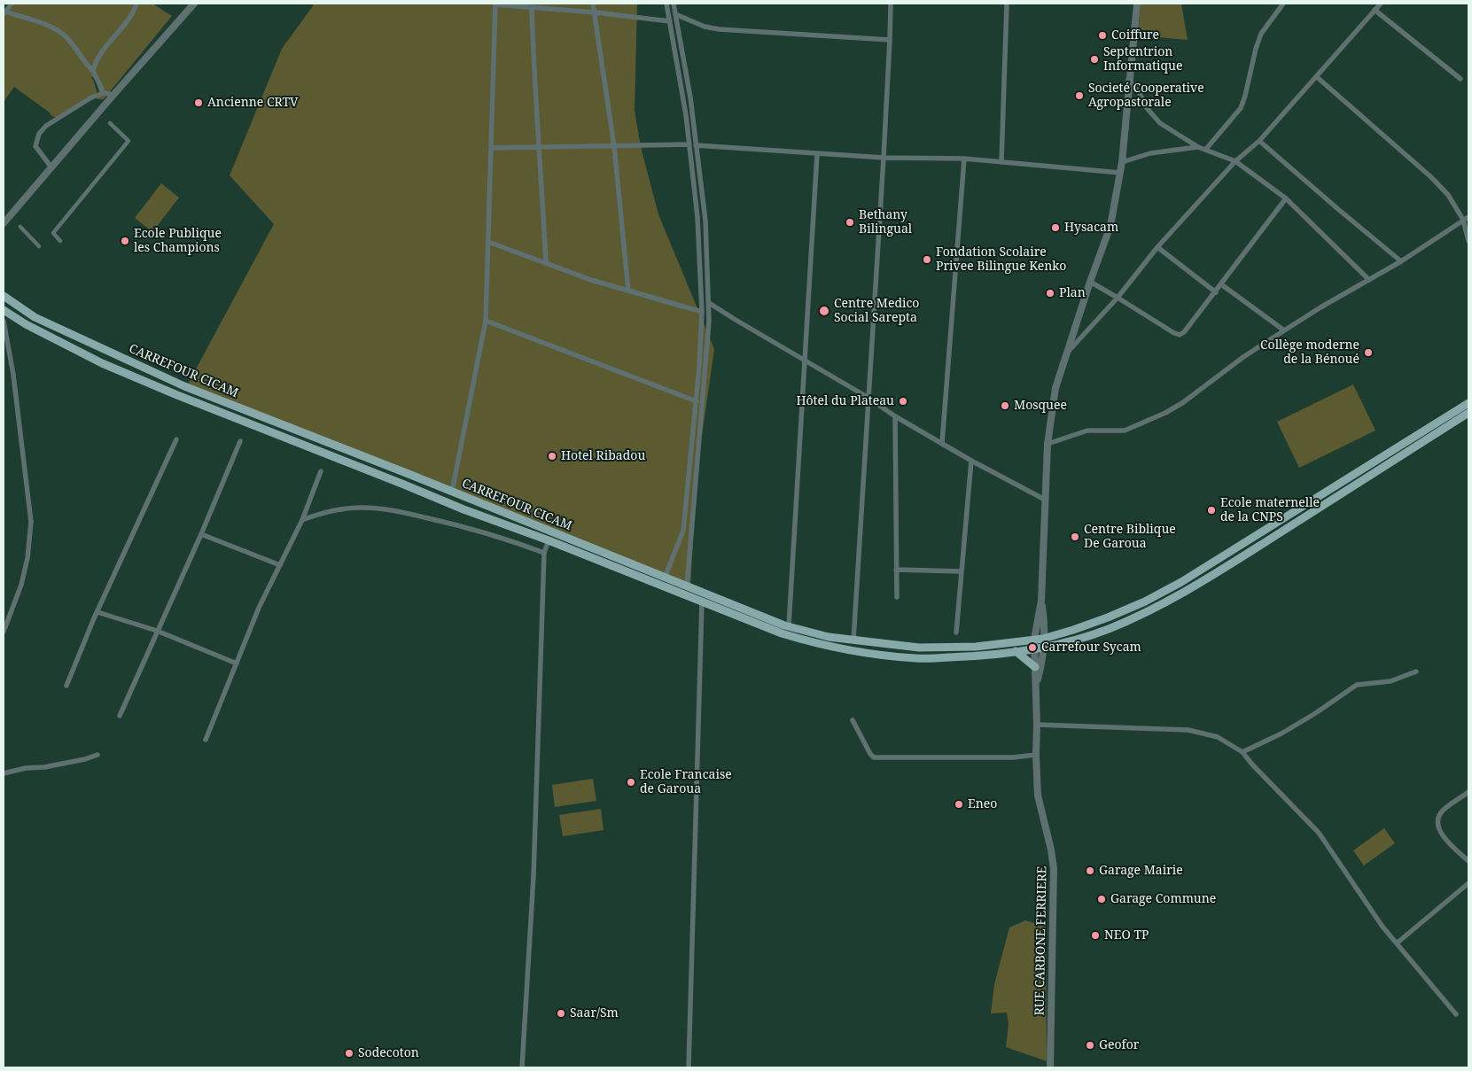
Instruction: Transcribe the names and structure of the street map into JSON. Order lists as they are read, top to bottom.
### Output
{
  "streets": {
    "main road": ["CARREFOUR CICAM"],
    "street": ["RUE CARBONE FERRIERE"]
  },
  "crossings": [
    ["CARREFOUR CICAM", "RUE CARBONE FERRIERE"]
  ],
  "places": [
    "Coiffure",
    "Septentrion Informatique",
    "Societé Cooperative Agropastorale",
    "Ancienne CRTV",
    "Bethany Bilingual",
    "Hysacam",
    "Ecole Publique les Champions",
    "Fondation Scolaire Privee Bilingue Kenko",
    "Plan",
    "Centre Medico Social Sarepta",
    "Collège moderne de la Bénoué",
    "Hôtel du Plateau",
    "Mosquee",
    "Hotel Ribadou",
    "Ecole maternelle de la CNPS",
    "Centre Biblique De Garoua",
    "Carrefour Sycam",
    "Ecole Francaise de Garoua",
    "Eneo",
    "Garage Mairie",
    "Garage Commune",
    "NEO TP",
    "Saar/Sm",
    "Geofor",
    "Sodecoton"
  ]
}
